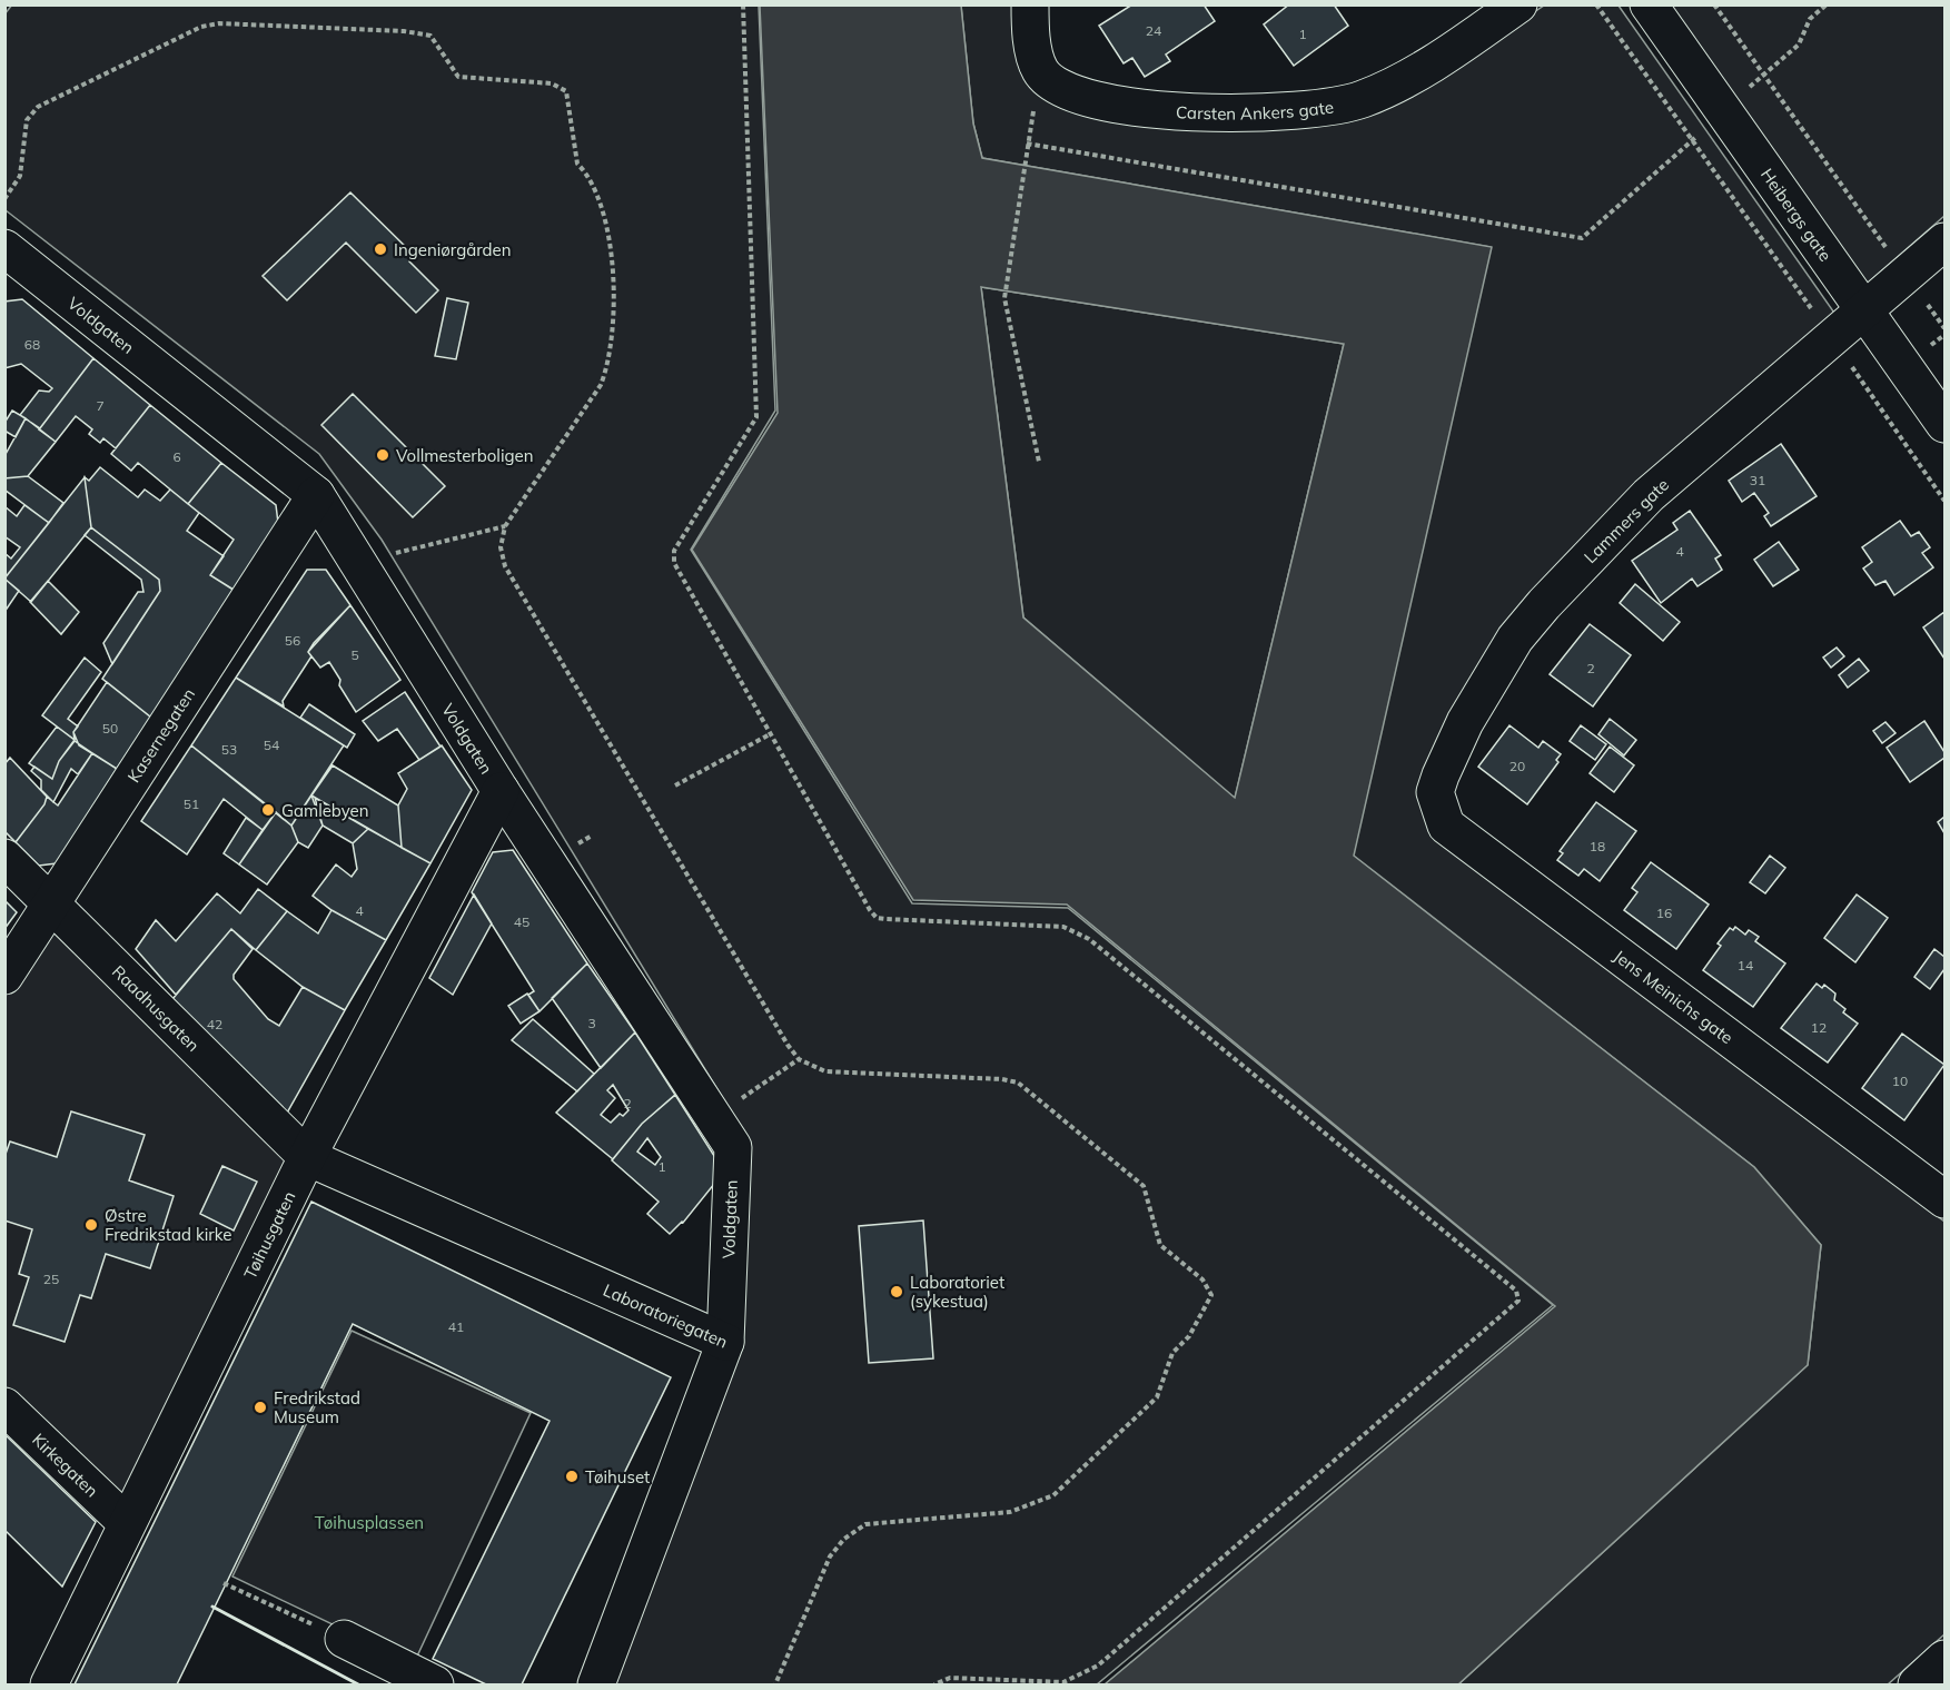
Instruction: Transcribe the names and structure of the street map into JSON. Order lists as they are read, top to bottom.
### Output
{
  "streets": {
    "street": [
      "Carsten Ankers gate",
      "Heibergs gate",
      "Voldgaten",
      "Lammers gate",
      "Kasernegaten",
      "Jens Meinichs gate",
      "Raadhusgaten",
      "Tøihusgaten",
      "Laboratoriegaten",
      "Kirkegaten"
    ]
  },
  "crossings": [
    ["Heibergs gate", "Lammers gate"],
    ["Voldgaten", "Kasernegaten"],
    ["Voldgaten", "Tøihusgaten"],
    ["Voldgaten", "Laboratoriegaten"],
    ["Lammers gate", "Jens Meinichs gate"],
    ["Kasernegaten", "Raadhusgaten"],
    ["Raadhusgaten", "Tøihusgaten"],
    ["Raadhusgaten", "Laboratoriegaten"],
    ["Tøihusgaten", "Laboratoriegaten"],
    ["Tøihusgaten", "Kirkegaten"]
  ],
  "parks": ["Tøihusplassen"],
  "places": [
    "Ingeniørgården",
    "Vollmesterboligen",
    "Gamlebyen",
    "Østre Fredrikstad kirke",
    "Laboratoriet (sykestua)",
    "Fredrikstad Museum",
    "Tøihuset"
  ],
  "house_numbers": [
    "24",
    "1",
    "68",
    "7",
    "6",
    "31",
    "4",
    "56",
    "5",
    "2",
    "50",
    "54",
    "53",
    "20",
    "51",
    "18",
    "4",
    "16",
    "45",
    "14",
    "3",
    "42",
    "12",
    "10",
    "2",
    "1",
    "25",
    "41"
  ]
}
